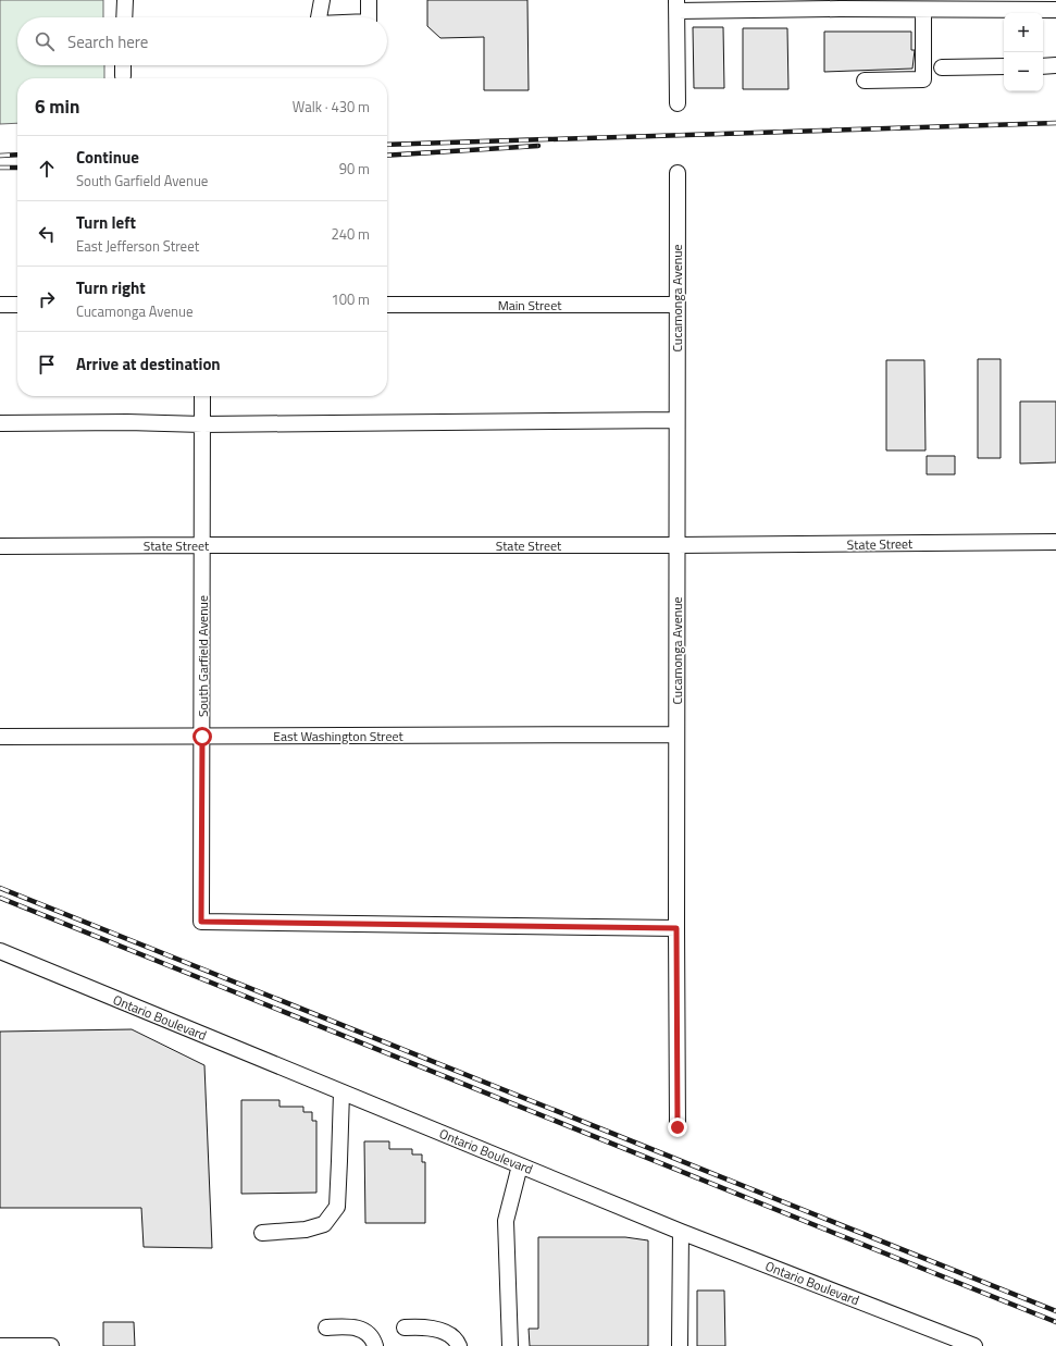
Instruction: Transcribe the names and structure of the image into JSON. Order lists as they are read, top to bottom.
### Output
{
  "streets": {
    "street": [
      "Cucamonga Avenue",
      "Main Street",
      "State Street",
      "South Garfield Avenue",
      "East Washington Street",
      "Ontario Boulevard"
    ]
  },
  "crossings": [
    ["Cucamonga Avenue", "Main Street"],
    ["Cucamonga Avenue", "State Street"],
    ["Cucamonga Avenue", "South Garfield Avenue"],
    ["Cucamonga Avenue", "East Washington Street"],
    ["State Street", "South Garfield Avenue"],
    ["South Garfield Avenue", "East Washington Street"]
  ],
  "page": {
    "map_buttons": ["+", "−"],
    "search": "Search here",
    "heading": ["6 min", "Walk · 430 m"],
    "list": [
      ["Continue", "South Garfield Avenue", "90 m"],
      ["Turn left", "East Jefferson Street", "240 m"],
      ["Turn right", "Cucamonga Avenue", "100 m"],
      "Arrive at destination"
    ]
  }
}
